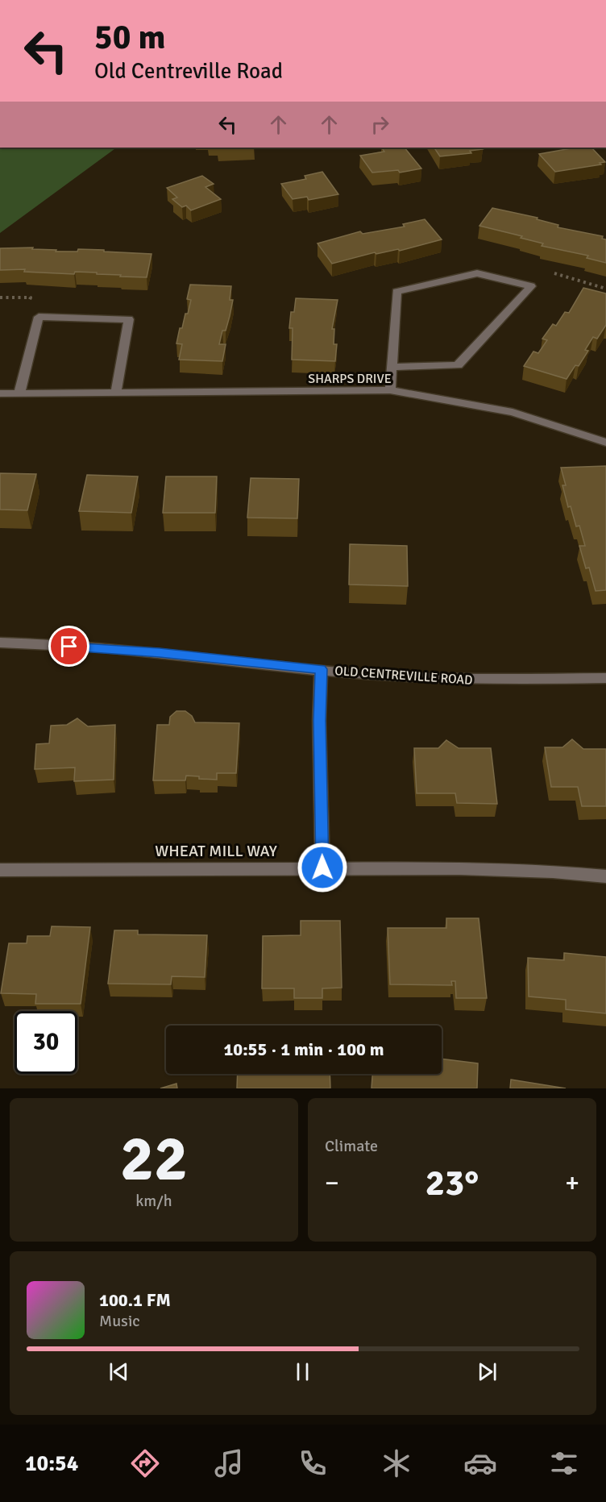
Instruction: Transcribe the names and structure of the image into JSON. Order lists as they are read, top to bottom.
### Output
{
  "streets": {
    "street": ["SHARPS DRIVE", "OLD CENTREVILLE ROAD", "WHEAT MILL WAY"]
  },
  "page": {
    "turn": ["50 m", "Old Centreville Road"],
    "limit": "30",
    "trip": "10:55 · 1 min · 100 m",
    "tile": [
      ["22", "km/h"],
      "Climate"
    ],
    "heat": ["−", "23°", "+"],
    "song": ["100.1 FM", "Music"],
    "tabs": "10:54"
  }
}
